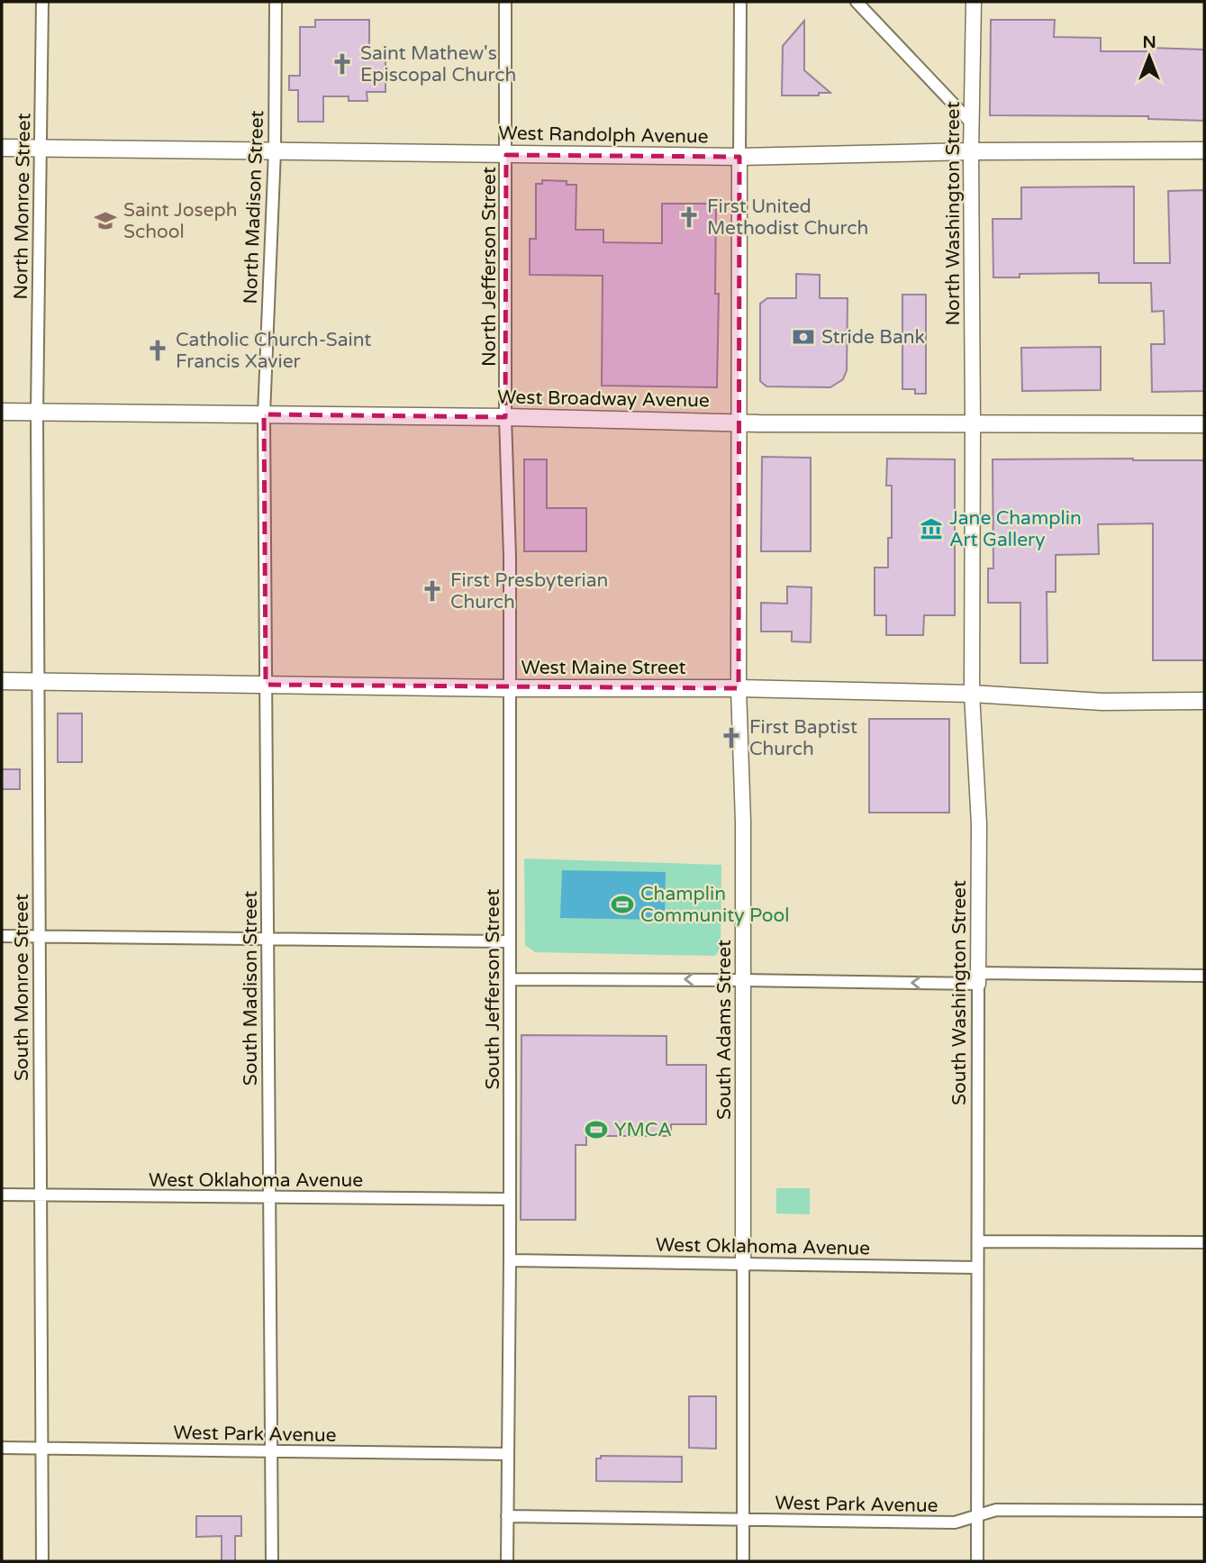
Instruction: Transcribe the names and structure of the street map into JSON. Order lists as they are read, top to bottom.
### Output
{
  "streets": {
    "main road": ["West Randolph Avenue", "West Broadway Avenue", "West Maine Street"],
    "street": [
      "North Monroe Street",
      "North Madison Street",
      "North Washington Street",
      "North Jefferson Street",
      "South Monroe Street",
      "South Madison Street",
      "South Jefferson Street",
      "South Washington Street",
      "South Adams Street",
      "West Oklahoma Avenue",
      "West Park Avenue"
    ]
  },
  "crossings": [
    ["West Randolph Avenue", "North Monroe Street"],
    ["West Randolph Avenue", "North Madison Street"],
    ["West Randolph Avenue", "North Washington Street"],
    ["West Randolph Avenue", "North Jefferson Street"],
    ["West Randolph Avenue", "South Adams Street"],
    ["North Monroe Street", "West Broadway Avenue"],
    ["North Monroe Street", "South Monroe Street"],
    ["North Madison Street", "West Broadway Avenue"],
    ["North Madison Street", "South Madison Street"],
    ["North Washington Street", "West Broadway Avenue"],
    ["North Washington Street", "South Washington Street"],
    ["North Jefferson Street", "West Broadway Avenue"],
    ["North Jefferson Street", "South Jefferson Street"],
    ["West Broadway Avenue", "South Monroe Street"],
    ["West Broadway Avenue", "South Madison Street"],
    ["West Broadway Avenue", "South Jefferson Street"],
    ["West Broadway Avenue", "South Washington Street"],
    ["West Broadway Avenue", "South Adams Street"],
    ["West Maine Street", "South Monroe Street"],
    ["West Maine Street", "South Madison Street"],
    ["West Maine Street", "South Jefferson Street"],
    ["West Maine Street", "South Washington Street"],
    ["West Maine Street", "South Adams Street"],
    ["South Monroe Street", "West Oklahoma Avenue"],
    ["South Monroe Street", "West Park Avenue"],
    ["South Madison Street", "West Oklahoma Avenue"],
    ["South Madison Street", "West Park Avenue"],
    ["South Jefferson Street", "West Oklahoma Avenue"],
    ["South Jefferson Street", "West Park Avenue"],
    ["South Washington Street", "West Oklahoma Avenue"],
    ["South Washington Street", "West Park Avenue"],
    ["South Adams Street", "West Oklahoma Avenue"],
    ["South Adams Street", "West Park Avenue"]
  ],
  "places": {
    "church": [
      "Saint Mathew's Episcopal Church",
      "First United Methodist Church",
      "Catholic Church-Saint Francis Xavier",
      "First Presbyterian Church",
      "First Baptist Church"
    ],
    "school or university": ["Saint Joseph School"],
    "bank": ["Stride Bank"],
    "museum": ["Jane Champlin Art Gallery"],
    "sports": ["Champlin Community Pool", "YMCA"]
  },
  "north": "top"
}
